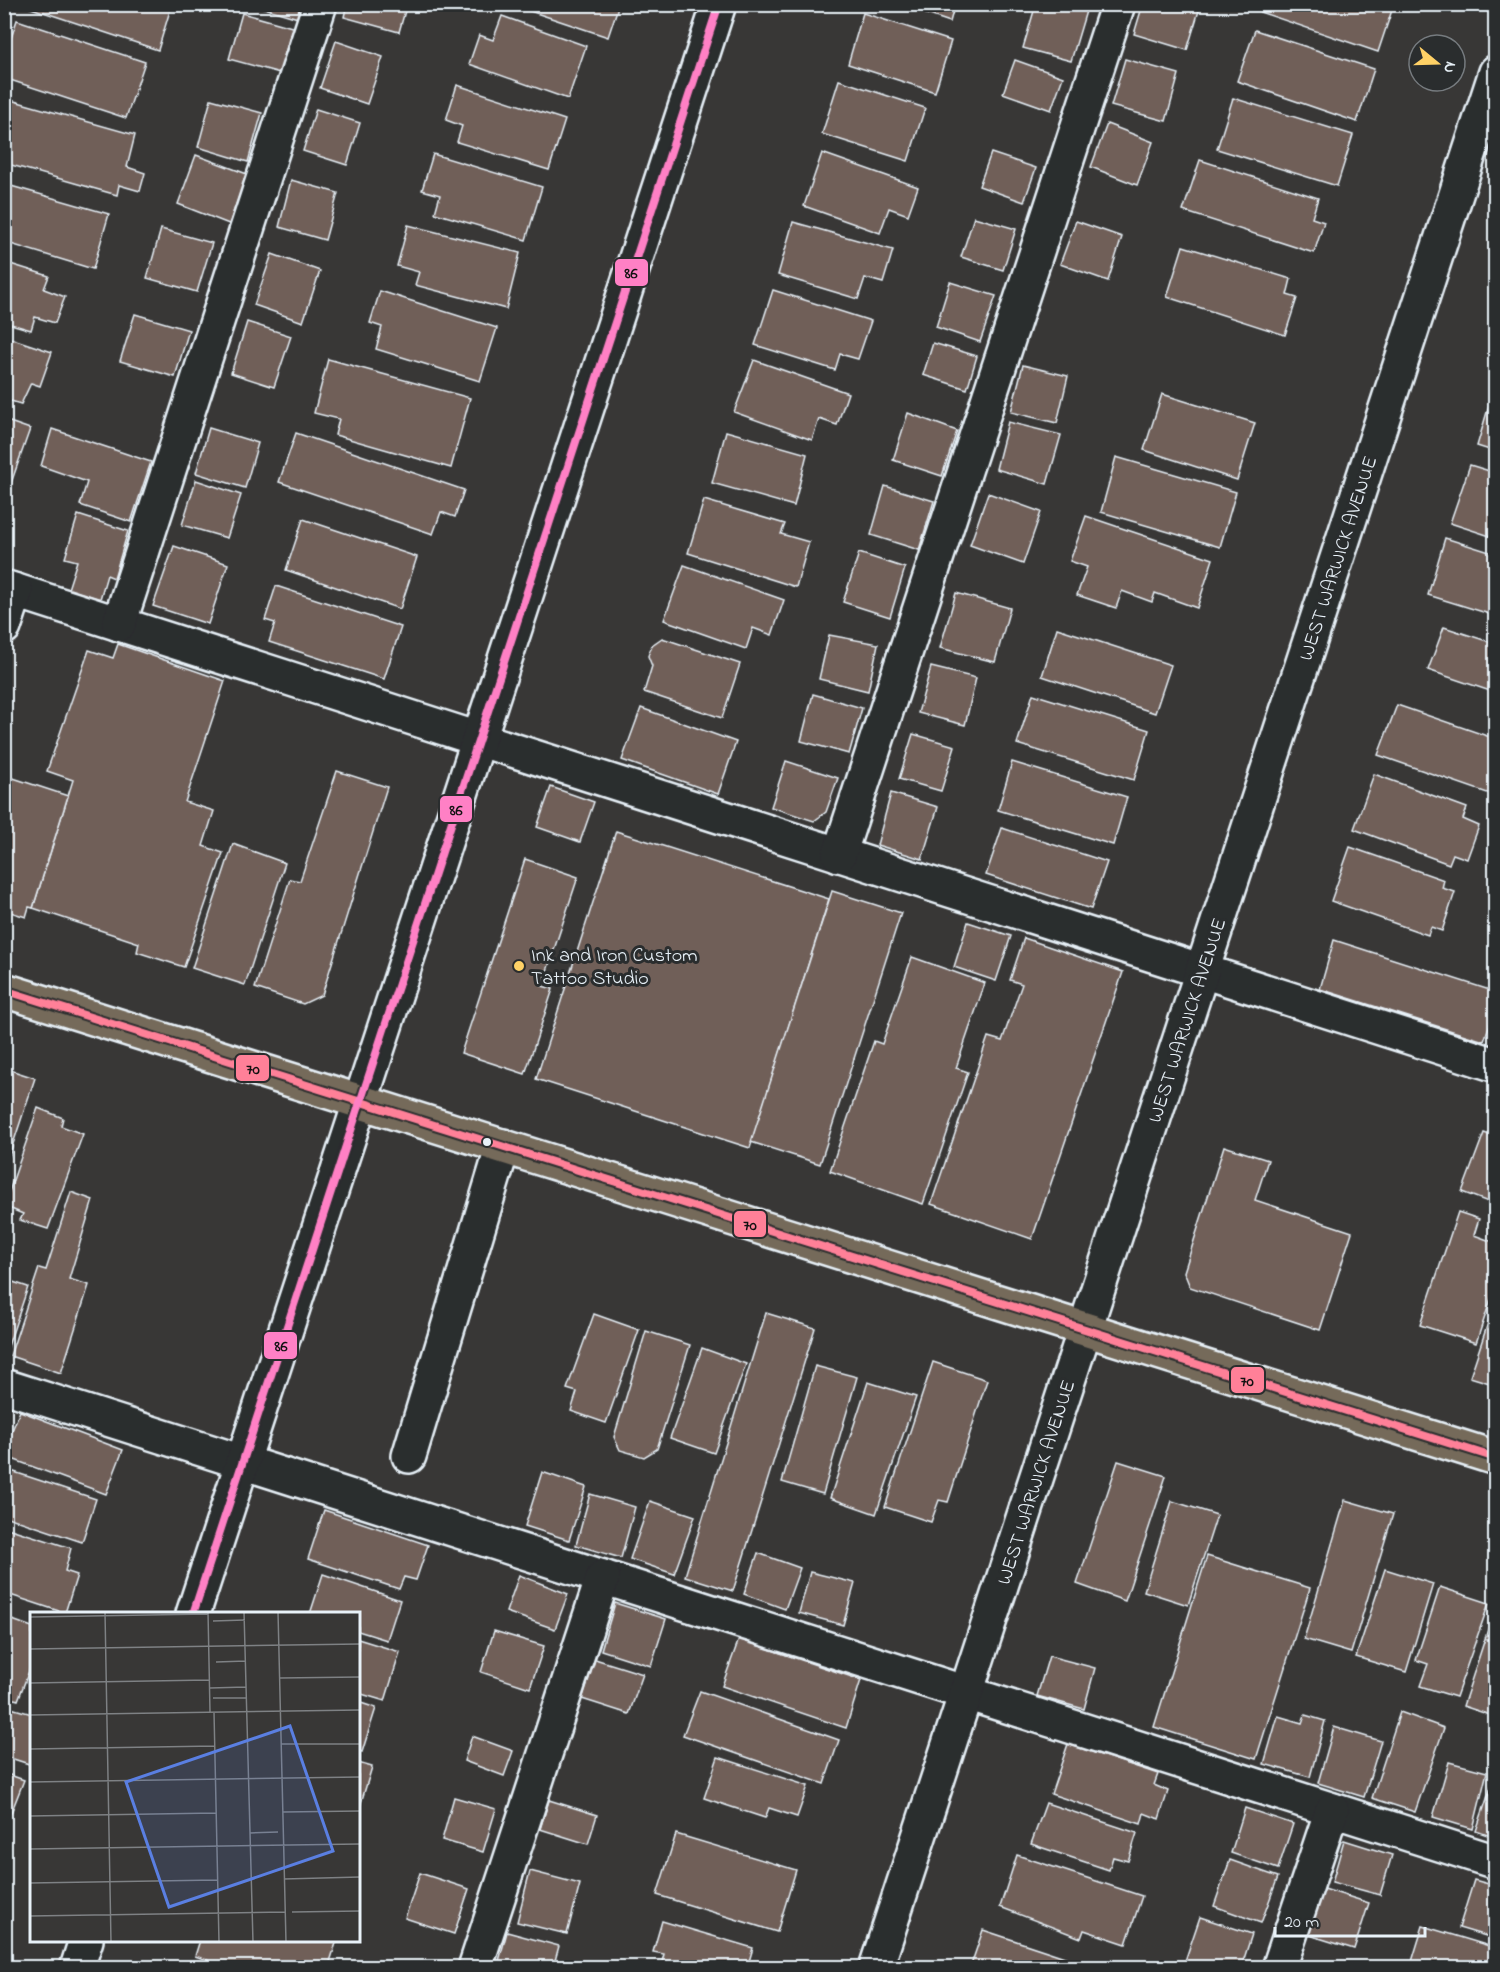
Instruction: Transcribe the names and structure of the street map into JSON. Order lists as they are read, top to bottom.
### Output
{
  "streets": {
    "street": ["WEST WARWICK AVENUE"]
  },
  "places": ["Ink and Iron Custom Tattoo Studio"],
  "lines": ["transit line 86", "transit line 70"],
  "scale_bar": "20 m",
  "north": "right"
}
